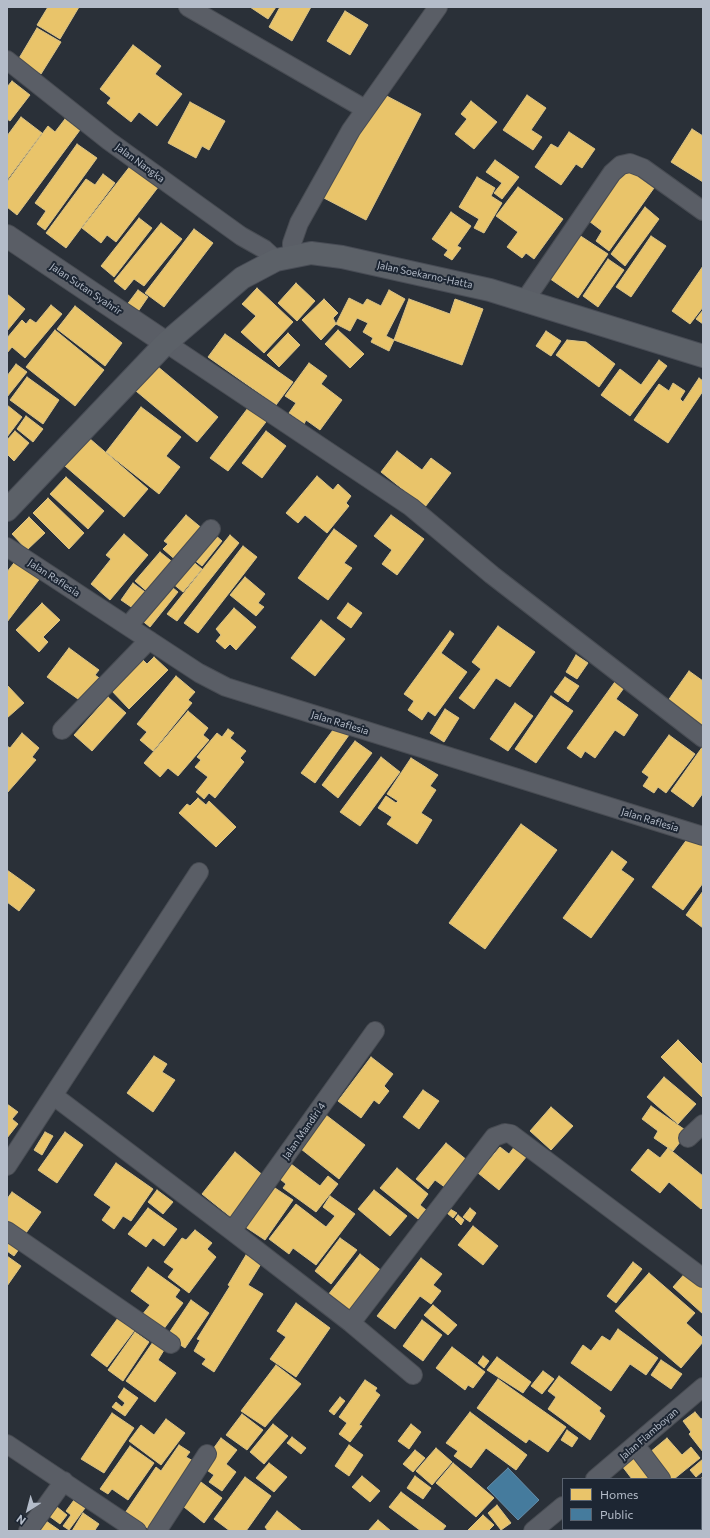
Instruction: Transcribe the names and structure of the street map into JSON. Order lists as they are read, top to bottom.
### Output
{
  "streets": {
    "main road": ["Jalan Soekarno-Hatta"],
    "street": [
      "Jalan Nangka",
      "Jalan Sutan Syahrir",
      "Jalan Raflesia",
      "Jalan Mandiri 4",
      "Jalan Flamboyan"
    ]
  },
  "crossings": [
    ["Jalan Nangka", "Jalan Soekarno-Hatta"],
    ["Jalan Soekarno-Hatta", "Jalan Sutan Syahrir"]
  ],
  "legend": ["Homes", "Public"],
  "north": "bottom left"
}
